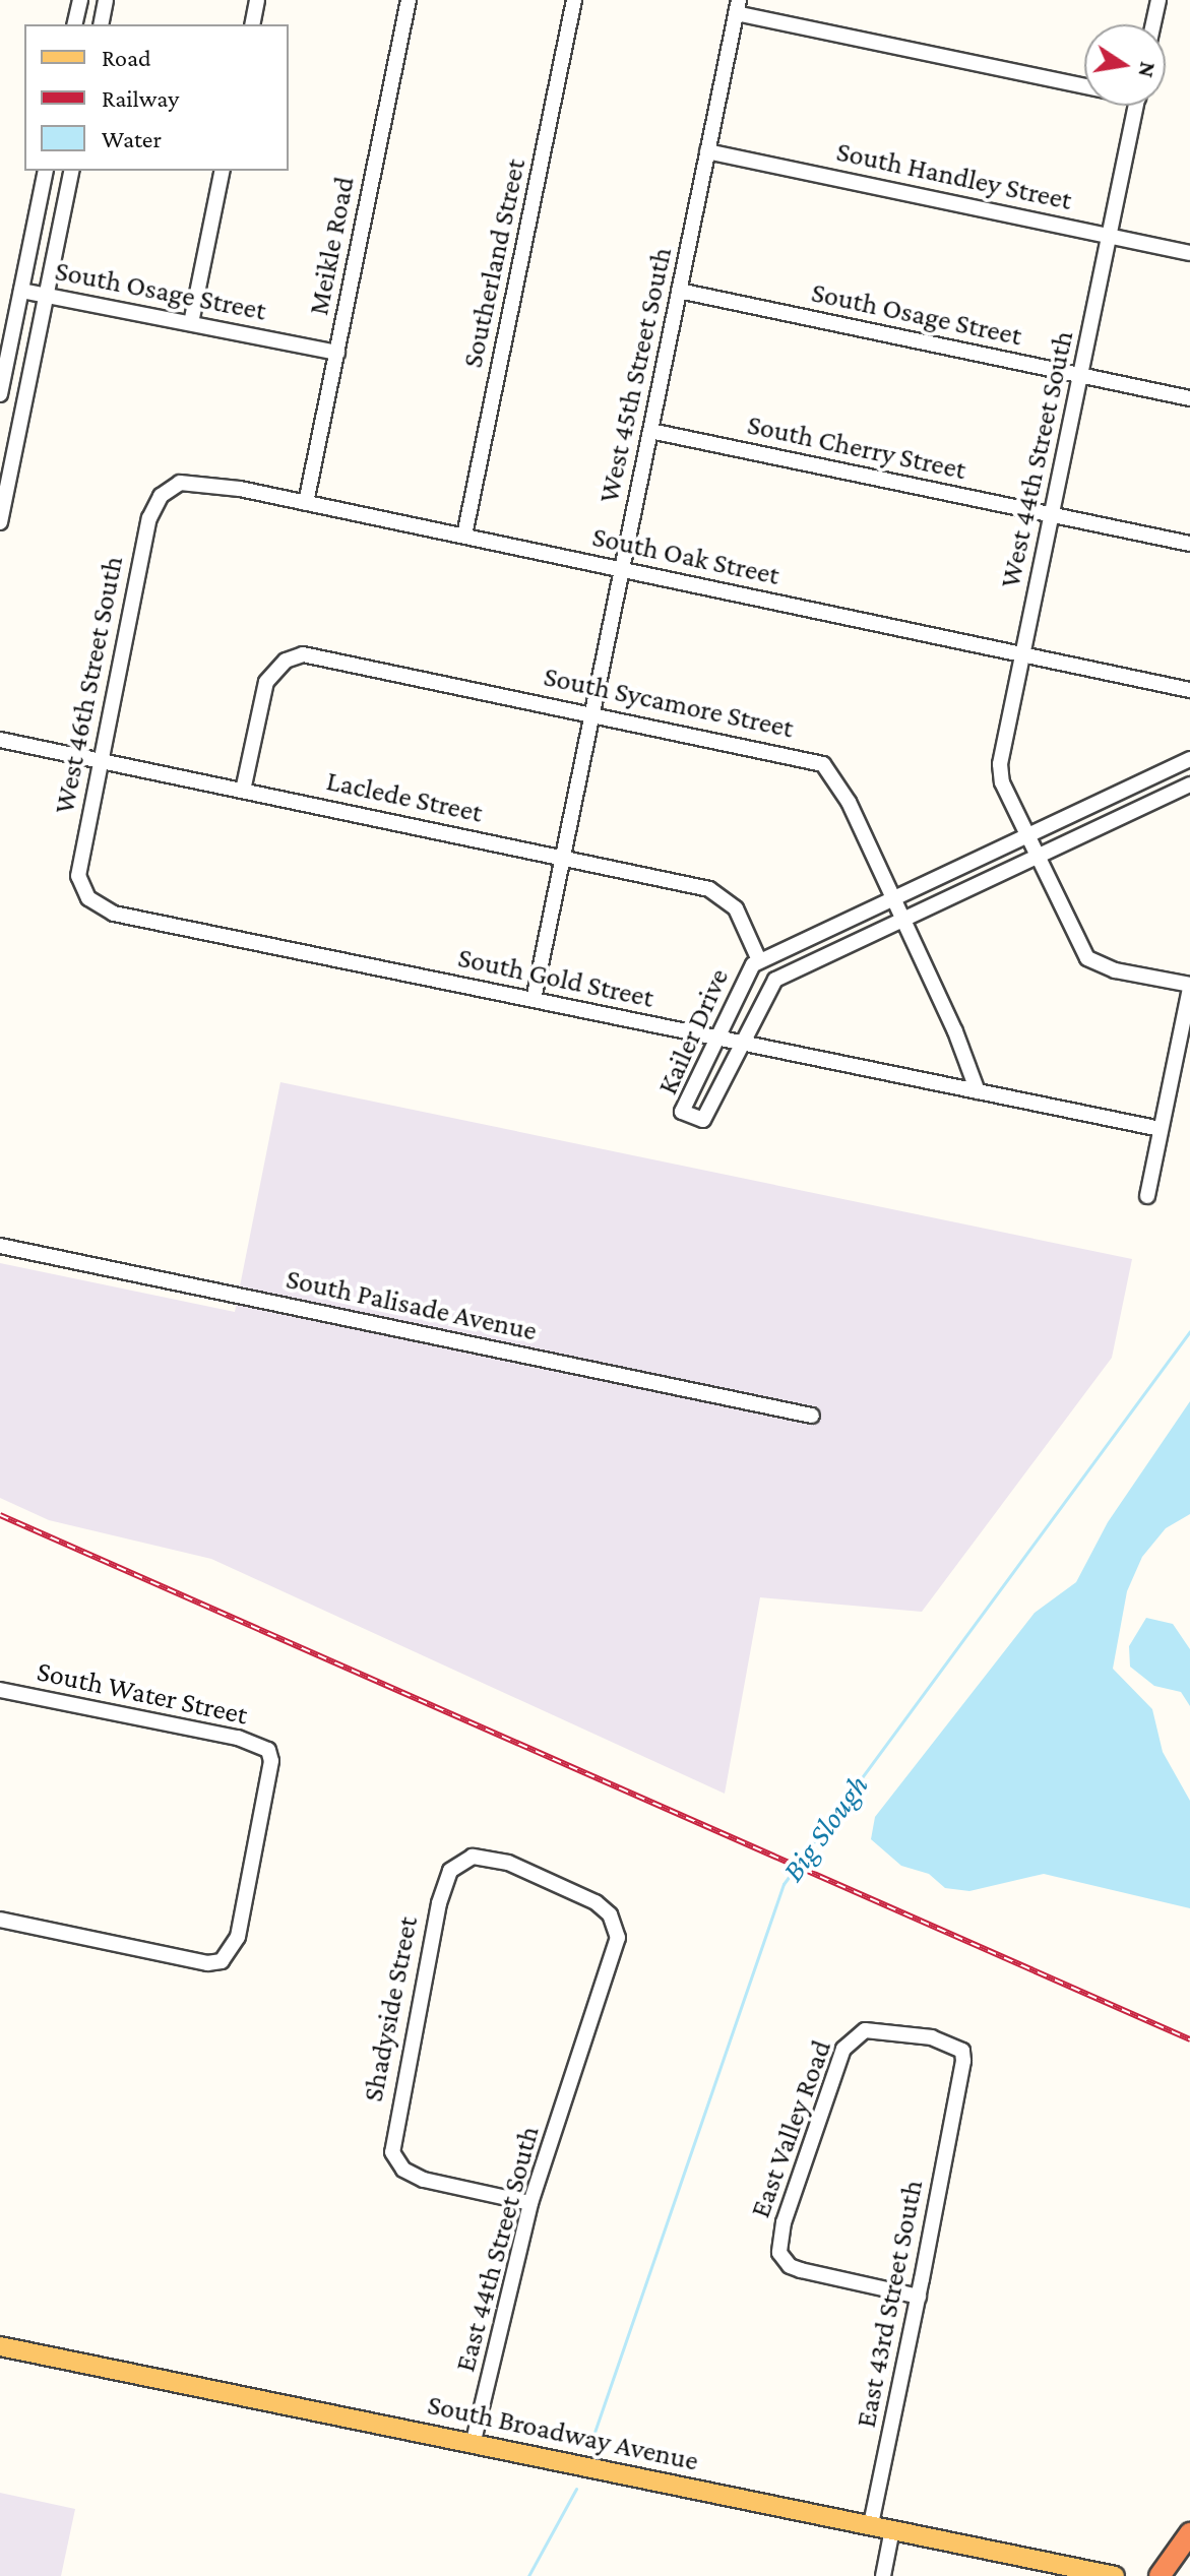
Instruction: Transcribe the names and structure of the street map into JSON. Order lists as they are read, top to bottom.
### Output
{
  "streets": {
    "main road": ["South Broadway Avenue"],
    "street": [
      "South Handley Street",
      "Meikle Road",
      "Southerland Street",
      "South Osage Street",
      "West 45th Street South",
      "South Cherry Street",
      "West 44th Street South",
      "South Oak Street",
      "West 46th Street South",
      "South Sycamore Street",
      "Laclede Street",
      "South Gold Street",
      "Kailer Drive",
      "South Palisade Avenue",
      "South Water Street",
      "Shadyside Street",
      "East Valley Road",
      "East 44th Street South",
      "East 43rd Street South"
    ]
  },
  "crossings": [
    ["South Handley Street", "West 45th Street South"],
    ["South Handley Street", "West 44th Street South"],
    ["Meikle Road", "South Osage Street"],
    ["Meikle Road", "South Oak Street"],
    ["Southerland Street", "South Oak Street"],
    ["South Osage Street", "West 45th Street South"],
    ["South Osage Street", "West 44th Street South"],
    ["West 45th Street South", "South Cherry Street"],
    ["West 45th Street South", "South Oak Street"],
    ["West 45th Street South", "South Sycamore Street"],
    ["West 45th Street South", "Laclede Street"],
    ["West 45th Street South", "South Gold Street"],
    ["South Cherry Street", "West 44th Street South"],
    ["West 44th Street South", "South Oak Street"],
    ["West 44th Street South", "Kailer Drive"],
    ["South Oak Street", "West 46th Street South"],
    ["West 46th Street South", "Laclede Street"],
    ["West 46th Street South", "South Gold Street"],
    ["South Sycamore Street", "Laclede Street"],
    ["South Sycamore Street", "South Gold Street"],
    ["South Sycamore Street", "Kailer Drive"],
    ["Laclede Street", "Kailer Drive"],
    ["South Gold Street", "Kailer Drive"],
    ["Shadyside Street", "East 44th Street South"],
    ["East Valley Road", "East 43rd Street South"],
    ["East 44th Street South", "South Broadway Avenue"],
    ["East 43rd Street South", "South Broadway Avenue"]
  ],
  "water": ["Big Slough"],
  "legend": ["Road", "Railway", "Water"],
  "north": "right"
}
